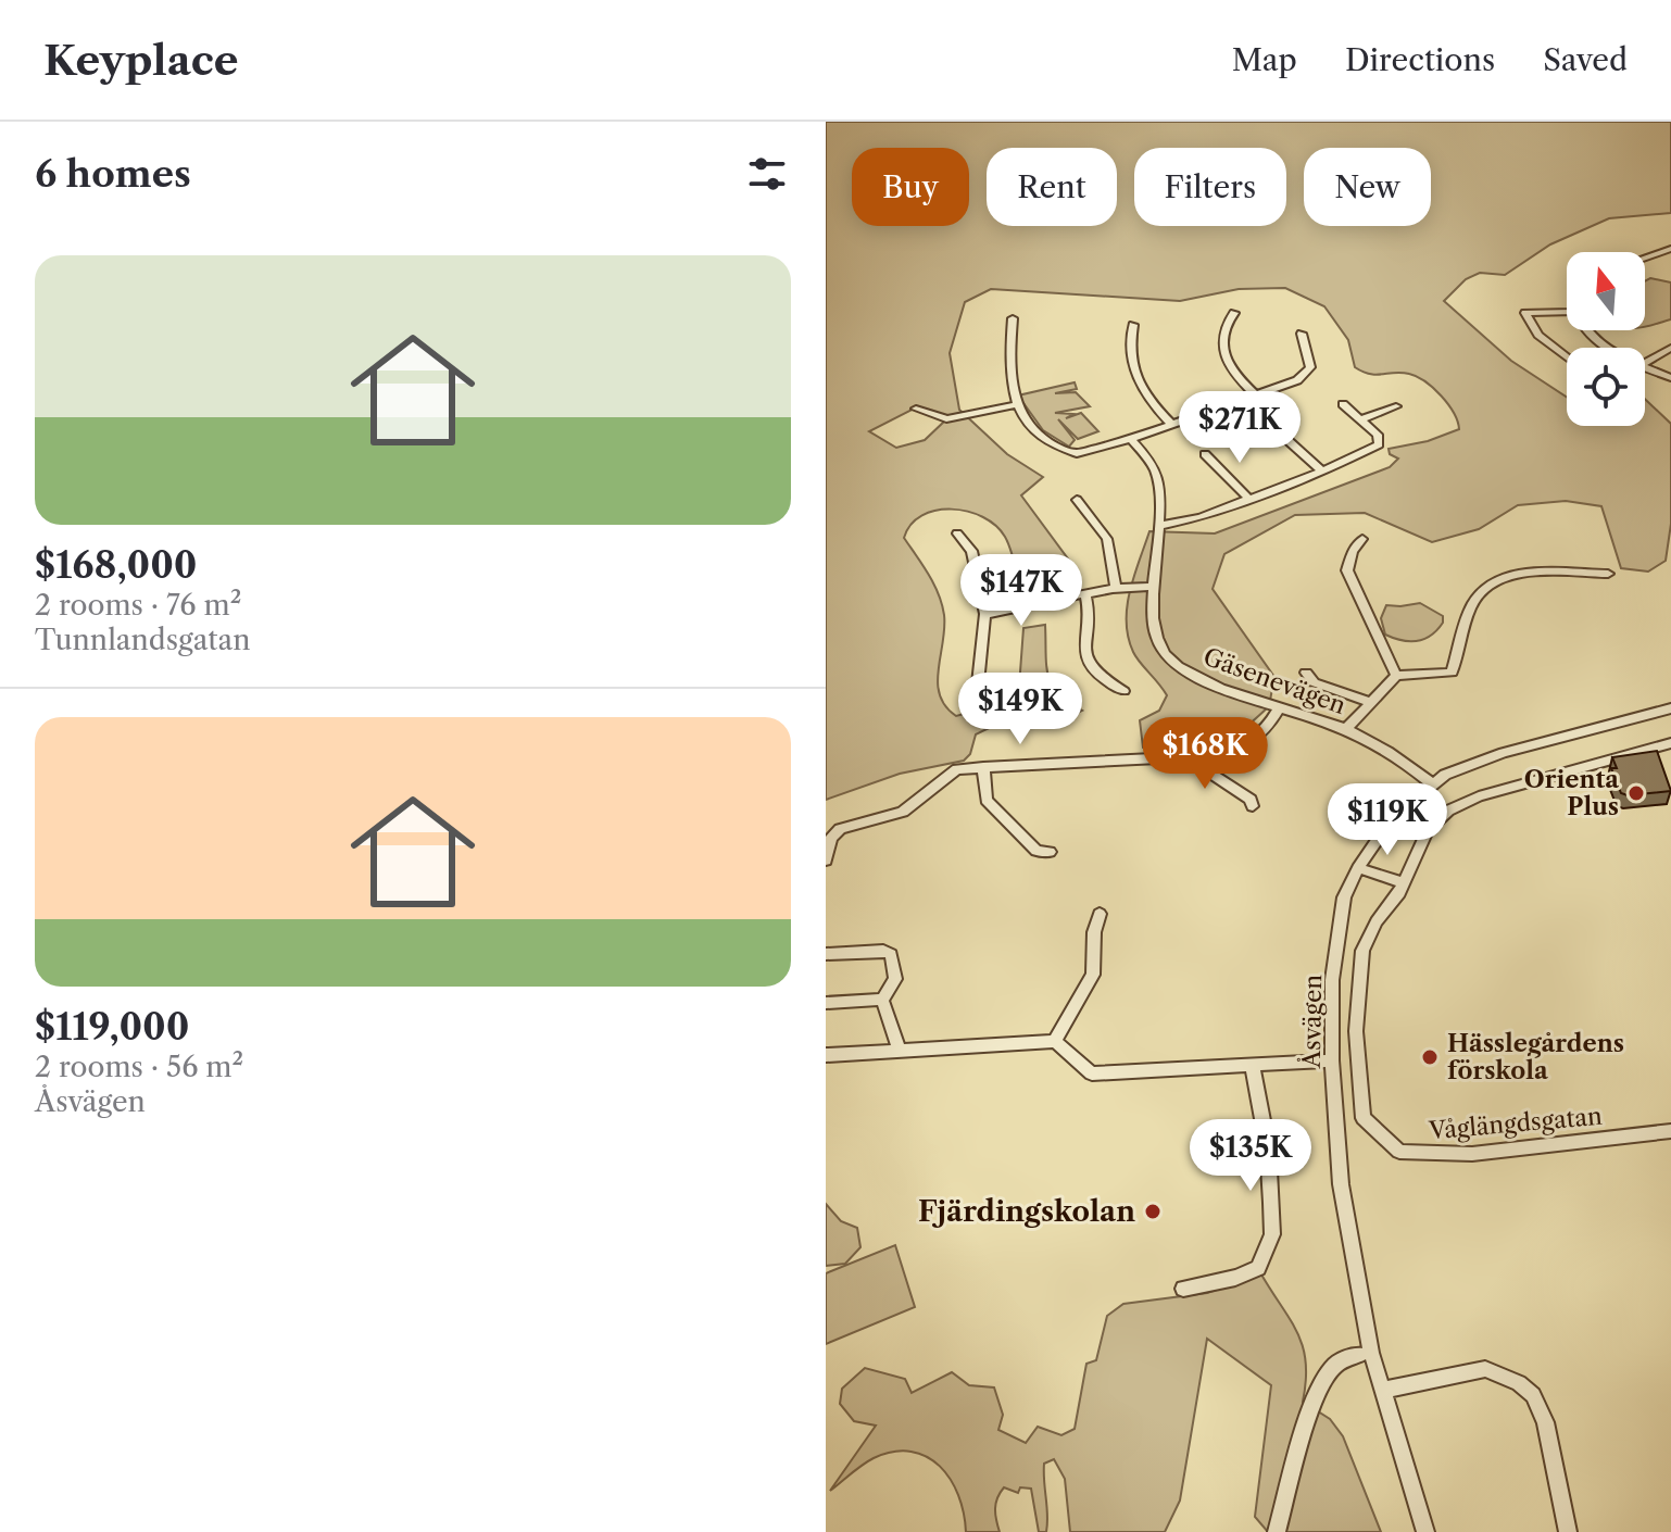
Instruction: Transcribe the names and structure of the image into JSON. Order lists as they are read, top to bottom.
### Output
{
  "streets": {
    "street": ["Gäsenevägen", "Åsvägen", "Våglängdsgatan"]
  },
  "crossings": [
    ["Gäsenevägen", "Åsvägen"]
  ],
  "places": ["Orienta Plus", "Hässlegårdens förskola", "Fjärdingskolan"],
  "north": "top",
  "page": {
    "header": "Keyplace",
    "nav": ["Map", "Directions", "Saved"],
    "heading": "6 homes",
    "chip": [
      "Buy",
      "Rent",
      "Filters",
      "New"
    ],
    "list": [
      {
        "name": "$168,000",
        "note": "2 rooms · 76 m² · Tunnlandsgatan"
      },
      {
        "name": "$119,000",
        "note": "2 rooms · 56 m² · Åsvägen"
      }
    ],
    "price": [
      "$271K",
      "$147K",
      "$149K",
      "$168K",
      "$119K",
      "$135K"
    ]
  }
}
